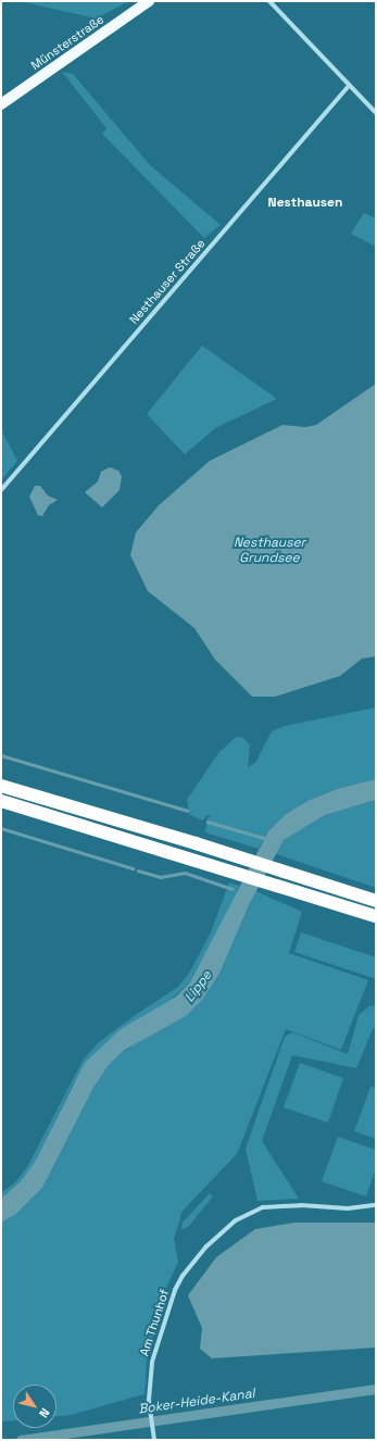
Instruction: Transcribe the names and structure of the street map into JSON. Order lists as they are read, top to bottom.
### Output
{
  "streets": {
    "main road": ["Münsterstraße"],
    "street": ["Nesthauser Straße", "Am Thunhof"]
  },
  "districts": ["Nesthausen"],
  "water": ["Nesthauser Grundsee", "Lippe", "Boker-Heide-Kanal"],
  "north": "bottom right"
}
